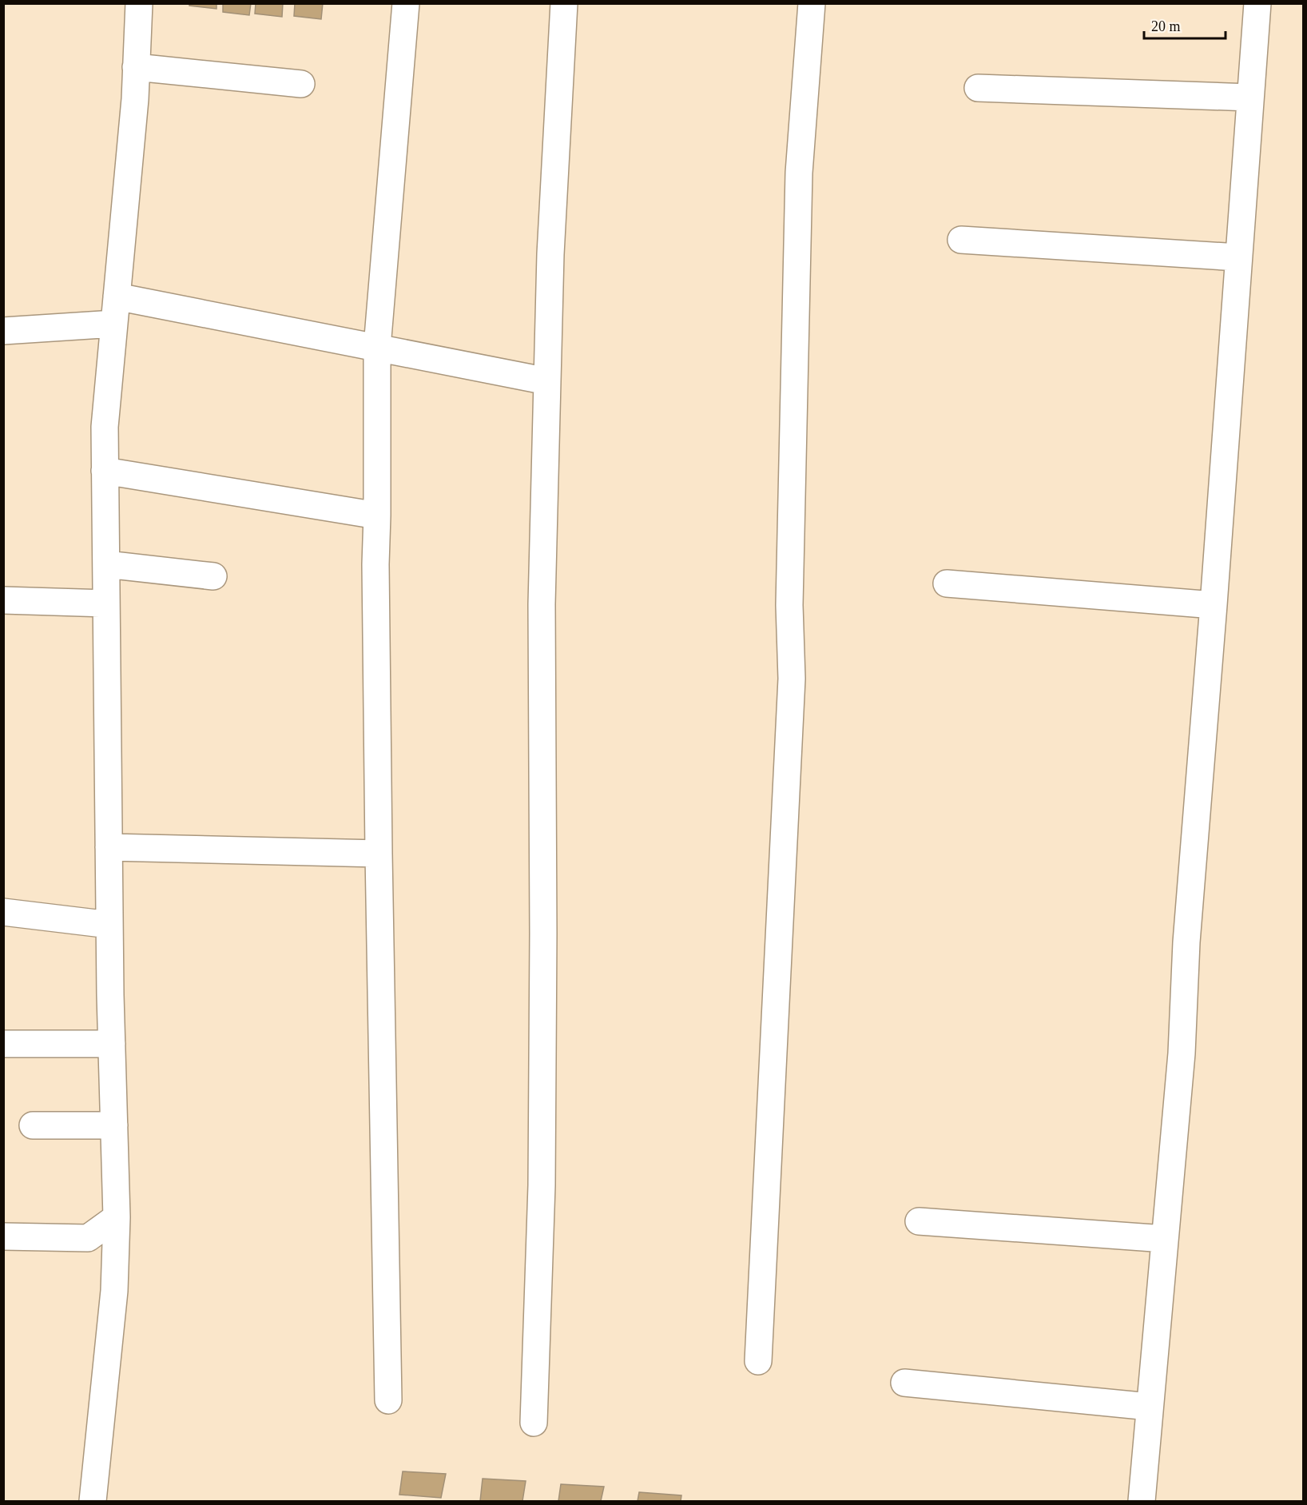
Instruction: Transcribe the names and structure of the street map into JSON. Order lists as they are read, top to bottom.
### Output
{
  "scale_bar": "20 m"
}
